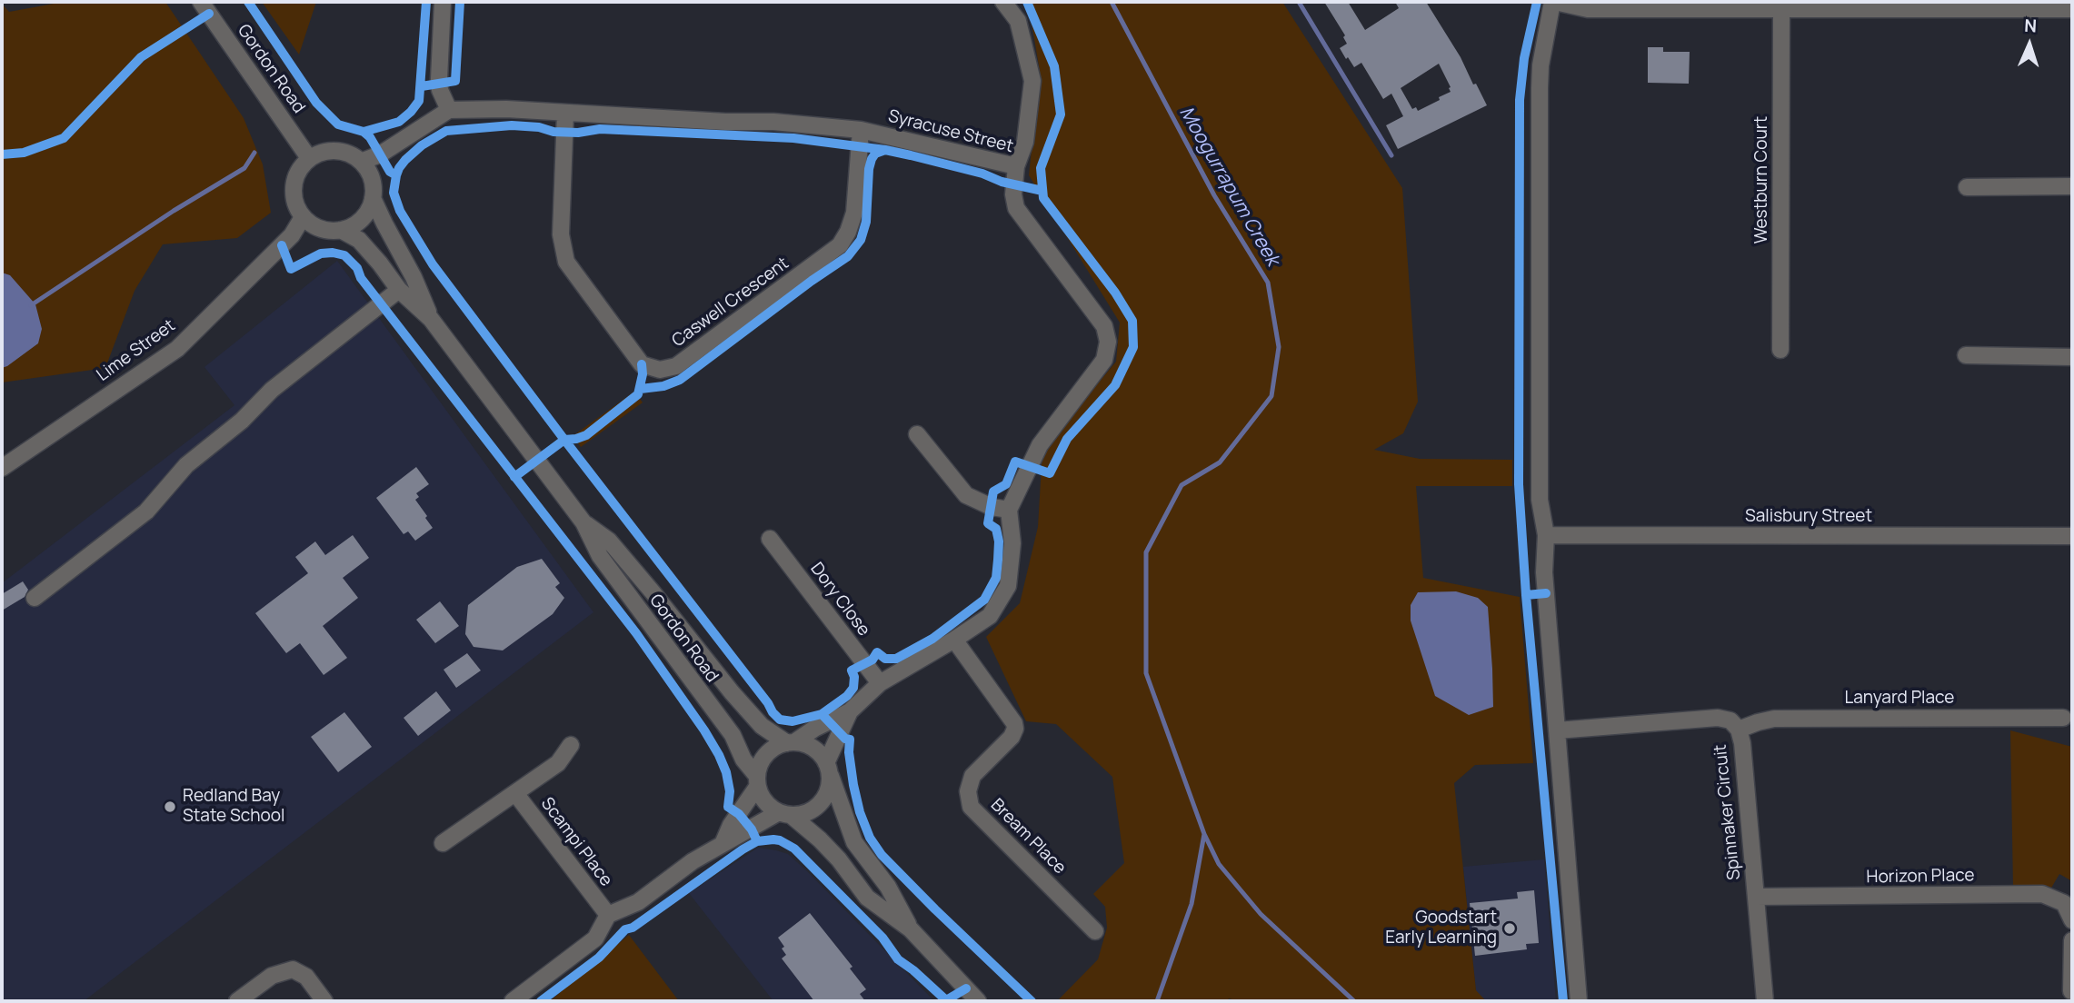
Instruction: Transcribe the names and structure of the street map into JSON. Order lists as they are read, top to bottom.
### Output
{
  "streets": {
    "street": [
      "Gordon Road",
      "Syracuse Street",
      "Westburn Court",
      "Caswell Crescent",
      "Lime Street",
      "Salisbury Street",
      "Dory Close",
      "Lanyard Place",
      "Spinnaker Circuit",
      "Bream Place",
      "Scampi Place",
      "Horizon Place"
    ]
  },
  "crossings": [
    ["Gordon Road", "Lime Street"],
    ["Syracuse Street", "Caswell Crescent"],
    ["Lanyard Place", "Spinnaker Circuit"],
    ["Spinnaker Circuit", "Horizon Place"]
  ],
  "water": ["Moogurrapum Creek"],
  "places": ["Redland Bay State School", "Goodstart Early Learning"],
  "north": "top"
}
